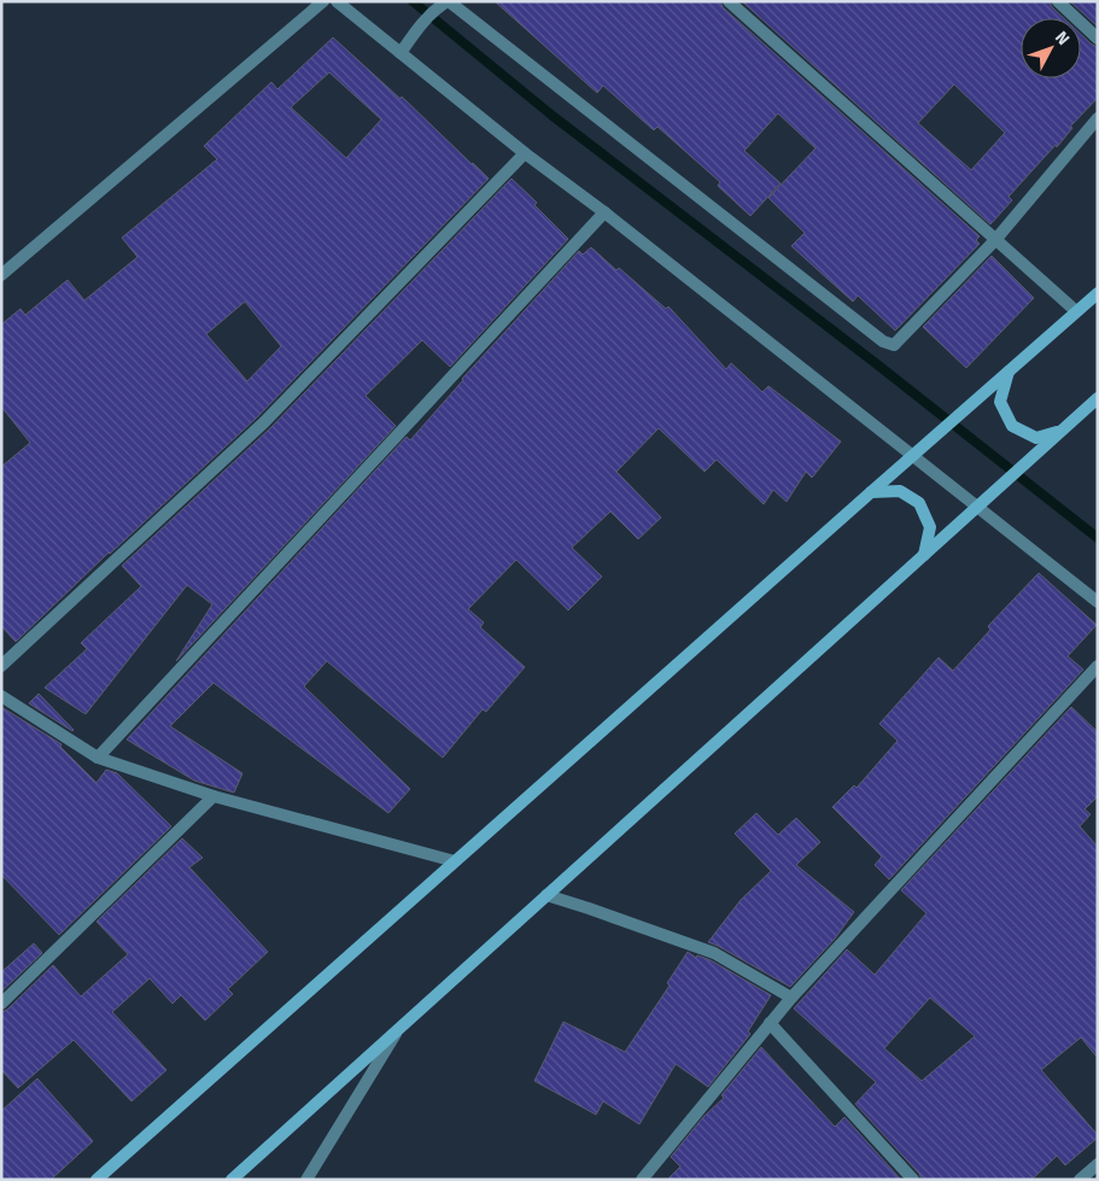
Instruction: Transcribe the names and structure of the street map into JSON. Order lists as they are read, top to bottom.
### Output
{
  "north": "top right"
}
